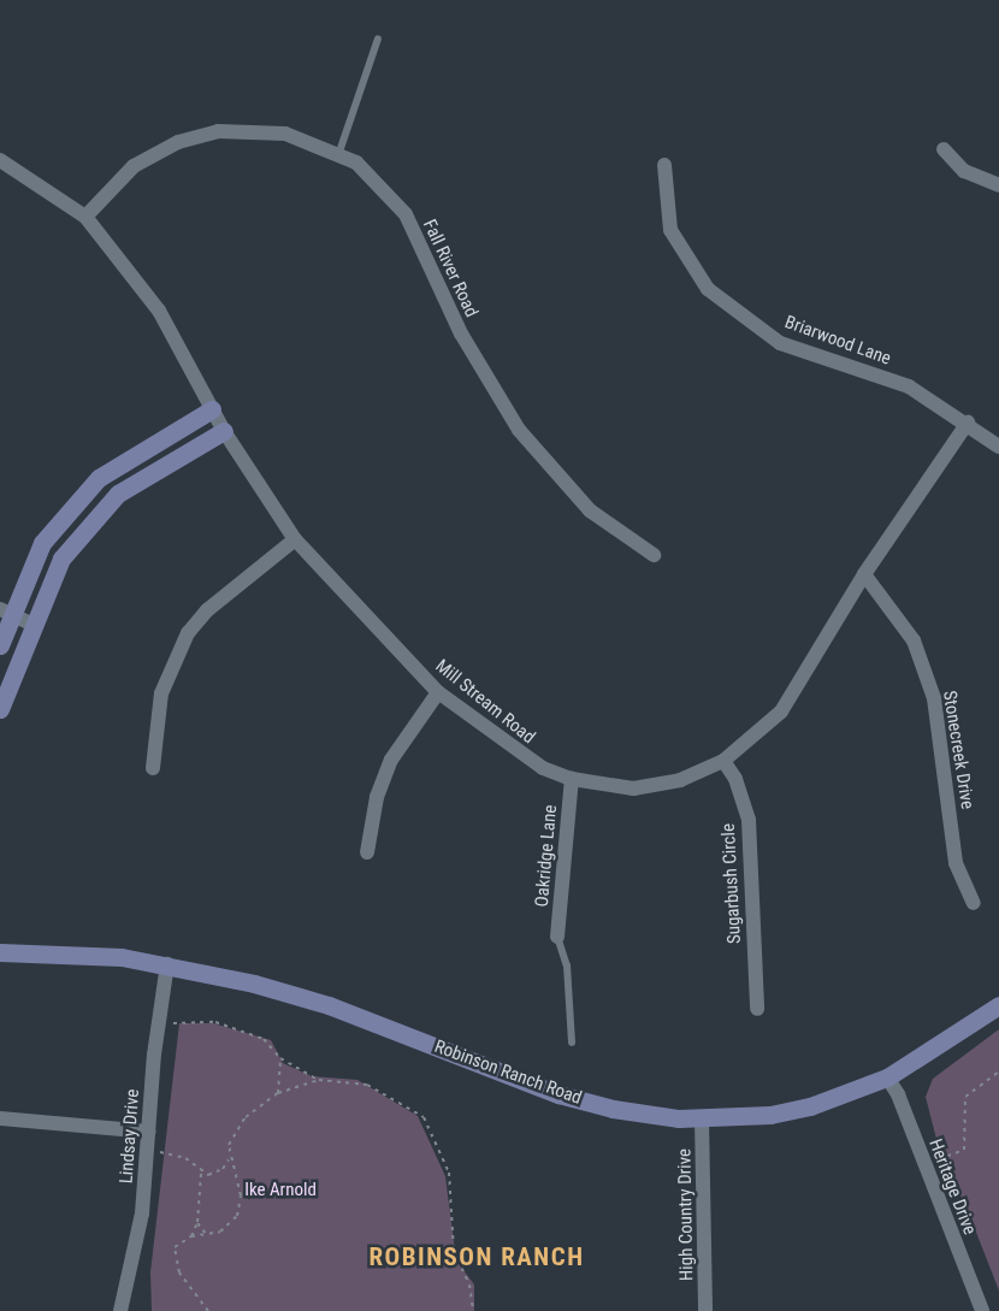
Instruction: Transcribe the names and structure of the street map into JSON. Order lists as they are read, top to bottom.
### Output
{
  "streets": {
    "street": [
      "Fall River Road",
      "Briarwood Lane",
      "Mill Stream Road",
      "Stonecreek Drive",
      "Oakridge Lane",
      "Sugarbush Circle",
      "Robinson Ranch Road",
      "Lindsay Drive",
      "Heritage Drive",
      "High Country Drive"
    ]
  },
  "crossings": [
    ["Fall River Road", "Mill Stream Road"],
    ["Briarwood Lane", "Mill Stream Road"],
    ["Mill Stream Road", "Stonecreek Drive"],
    ["Mill Stream Road", "Oakridge Lane"],
    ["Mill Stream Road", "Sugarbush Circle"],
    ["Robinson Ranch Road", "Lindsay Drive"],
    ["Robinson Ranch Road", "Heritage Drive"],
    ["Robinson Ranch Road", "High Country Drive"]
  ],
  "districts": ["ROBINSON RANCH"],
  "parks": ["Ike Arnold"]
}
